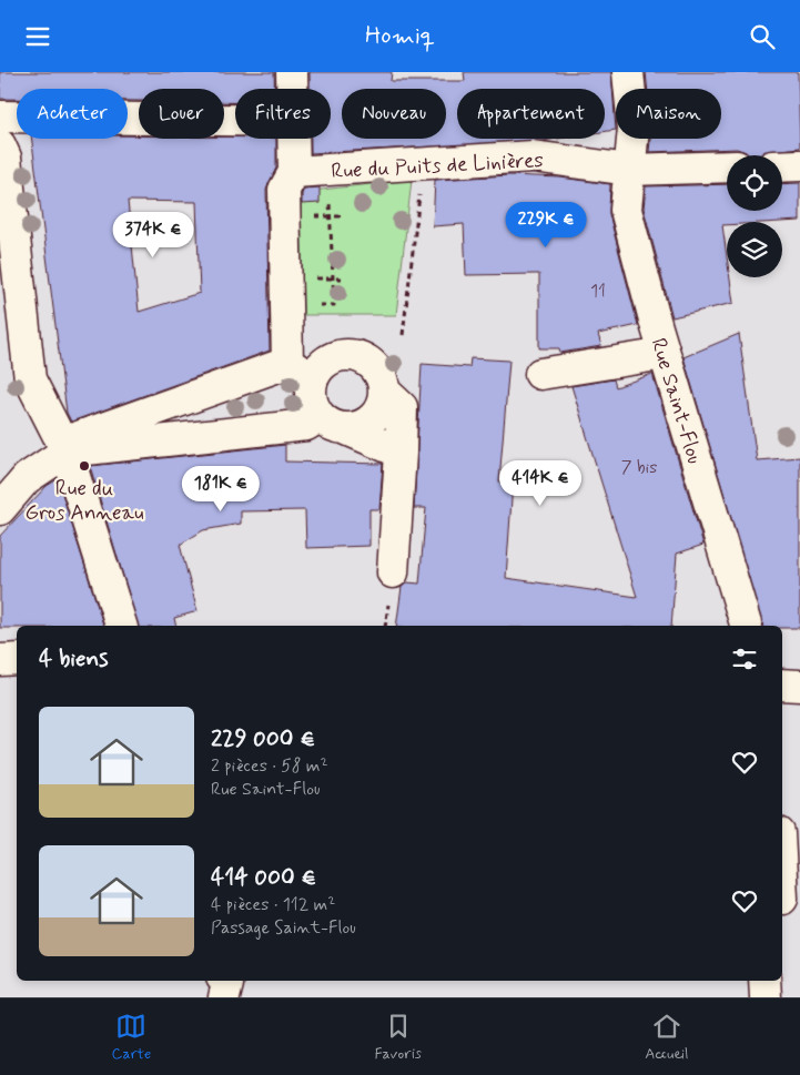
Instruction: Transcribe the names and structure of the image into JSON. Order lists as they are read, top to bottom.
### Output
{
  "streets": {
    "street": ["Rue du Puits de Linières", "Rue Saint-Flou"]
  },
  "crossings": [
    ["Rue du Puits de Linières", "Rue Saint-Flou"]
  ],
  "places": ["Rue du Gros Anneau"],
  "house_numbers": ["11", "7 bis"],
  "page": {
    "header": "Homiq",
    "chip": [
      "Acheter",
      "Louer",
      "Filtres",
      "Nouveau",
      "Appartement",
      "Maison"
    ],
    "price": [
      "229K €",
      "374K €",
      "414K €",
      "181K €"
    ],
    "heading": "4 biens",
    "list": [
      {
        "name": "229 000 €",
        "note": "2 pièces · 58 m² · Rue Saint-Flou"
      },
      {
        "name": "414 000 €",
        "note": "4 pièces · 112 m² · Passage Saint-Flou"
      }
    ],
    "tabs": ["Carte", "Favoris", "Accueil"]
  }
}
